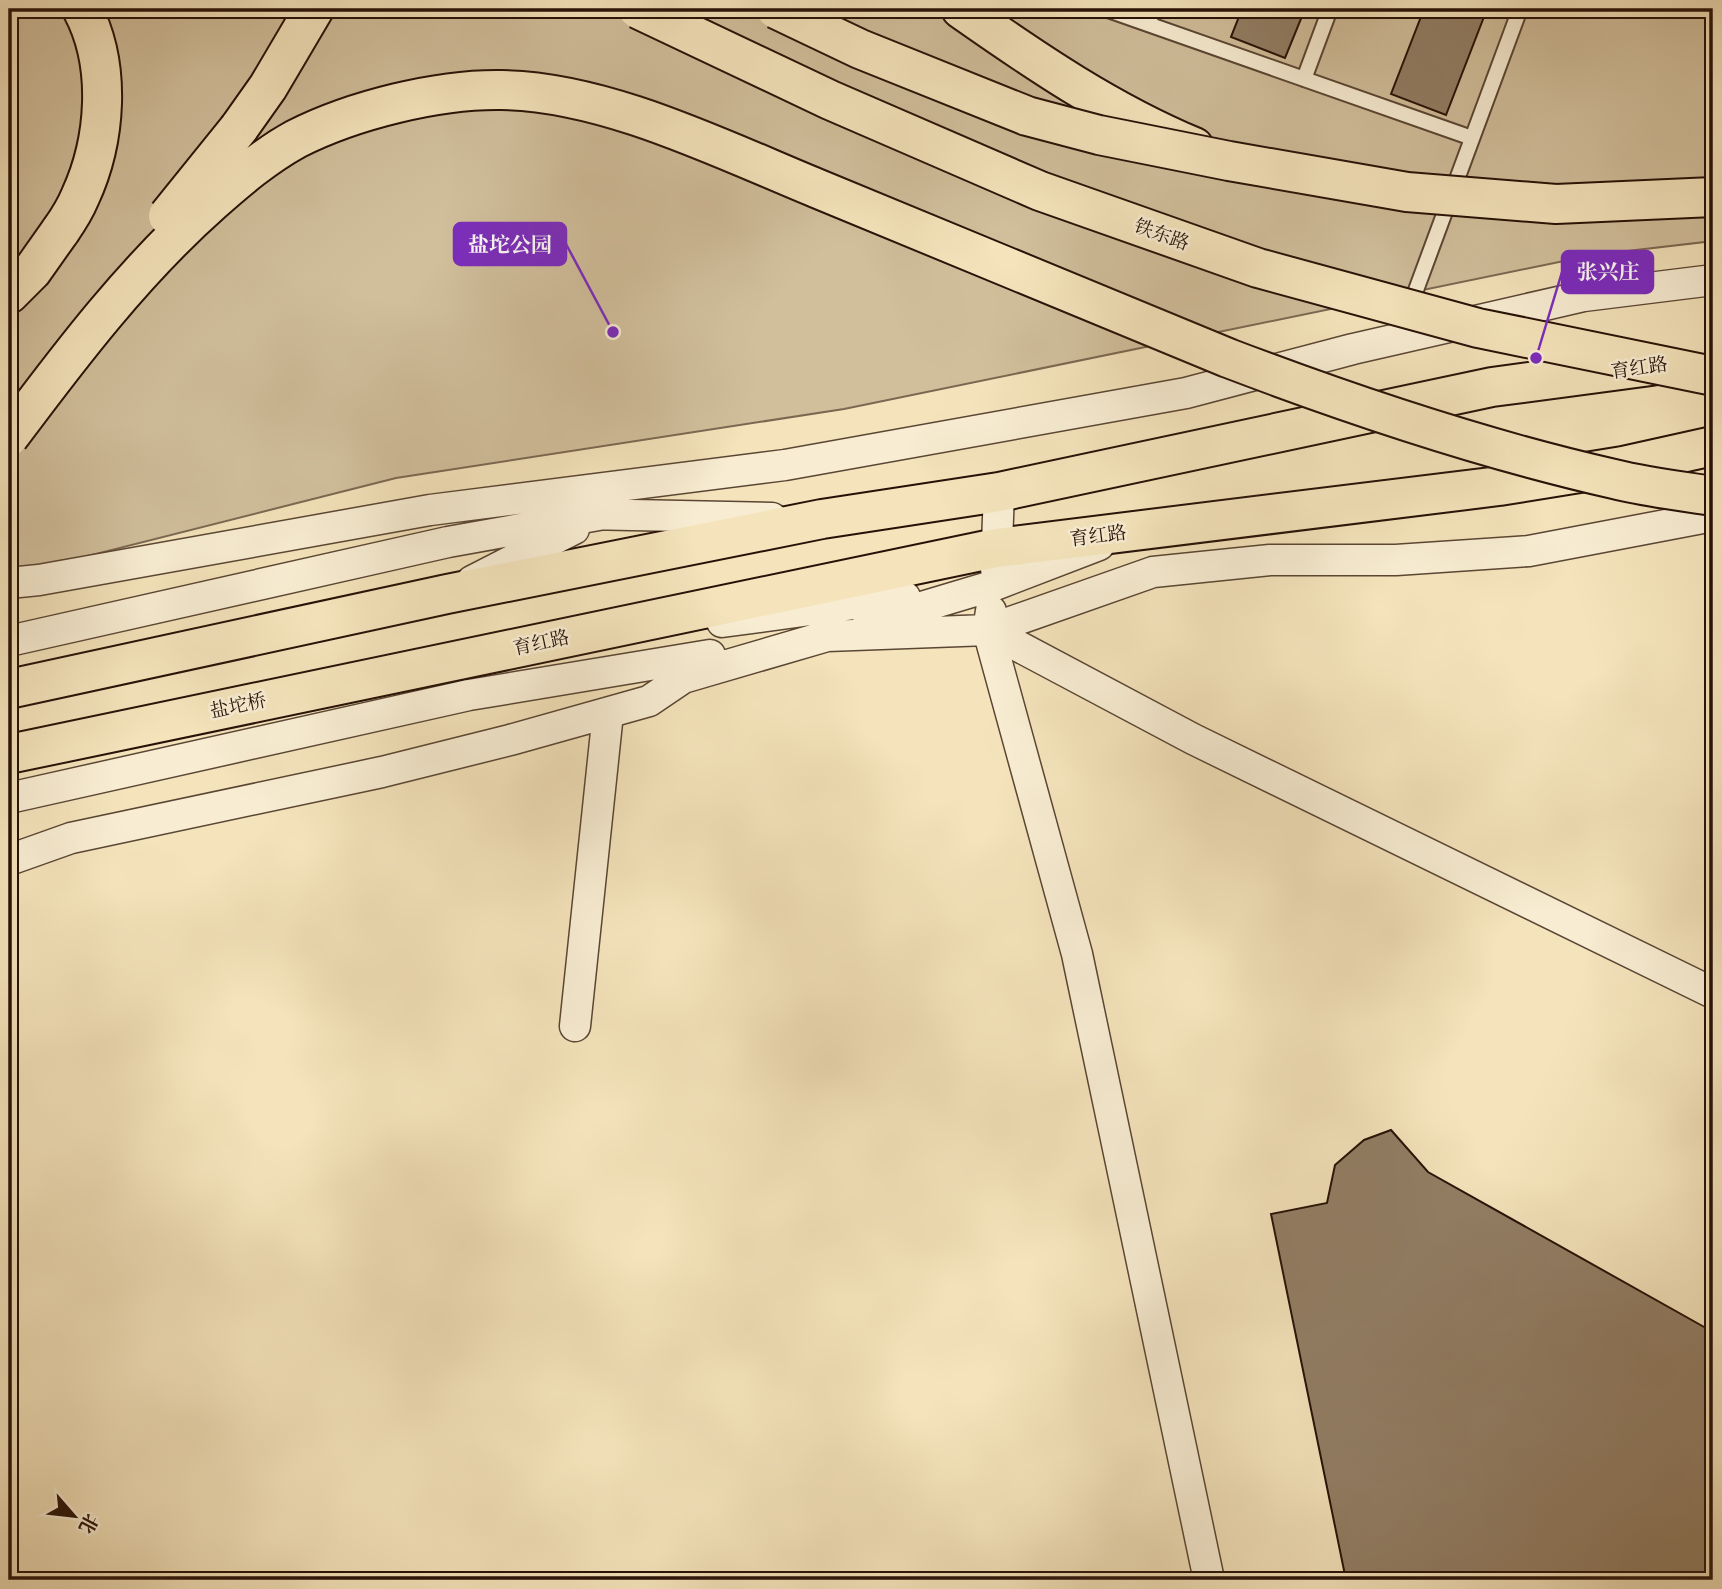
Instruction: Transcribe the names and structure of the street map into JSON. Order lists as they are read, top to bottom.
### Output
{
  "streets": {
    "highway": ["铁东路", "育红路", "盐坨桥"]
  },
  "crossings": [
    ["育红路", "盐坨桥"]
  ],
  "places": ["盐坨公园", "张兴庄"],
  "north": "bottom right"
}
